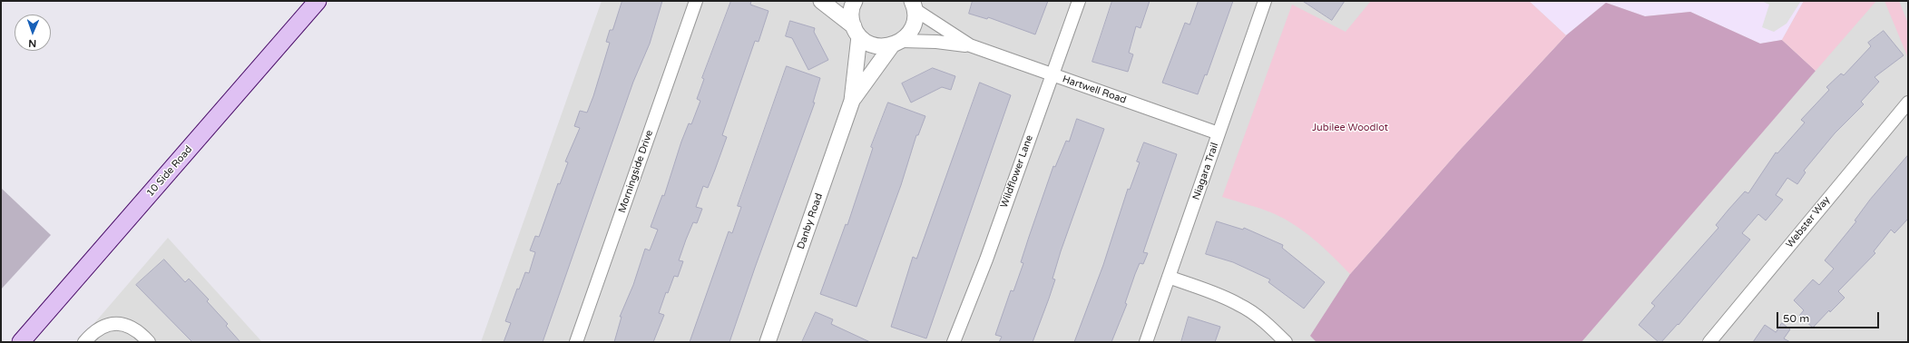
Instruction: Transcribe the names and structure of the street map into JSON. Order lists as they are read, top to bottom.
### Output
{
  "streets": {
    "main road": ["10 Side Road"],
    "street": [
      "Hartwell Road",
      "Morningside Drive",
      "Wildflower Lane",
      "Niagara Trail",
      "Danby Road",
      "Webster Way"
    ]
  },
  "crossings": [
    ["Hartwell Road", "Wildflower Lane"],
    ["Hartwell Road", "Niagara Trail"],
    ["Hartwell Road", "Danby Road"]
  ],
  "parks": ["Jubilee Woodlot"],
  "scale_bar": "50 m",
  "north": "bottom"
}
